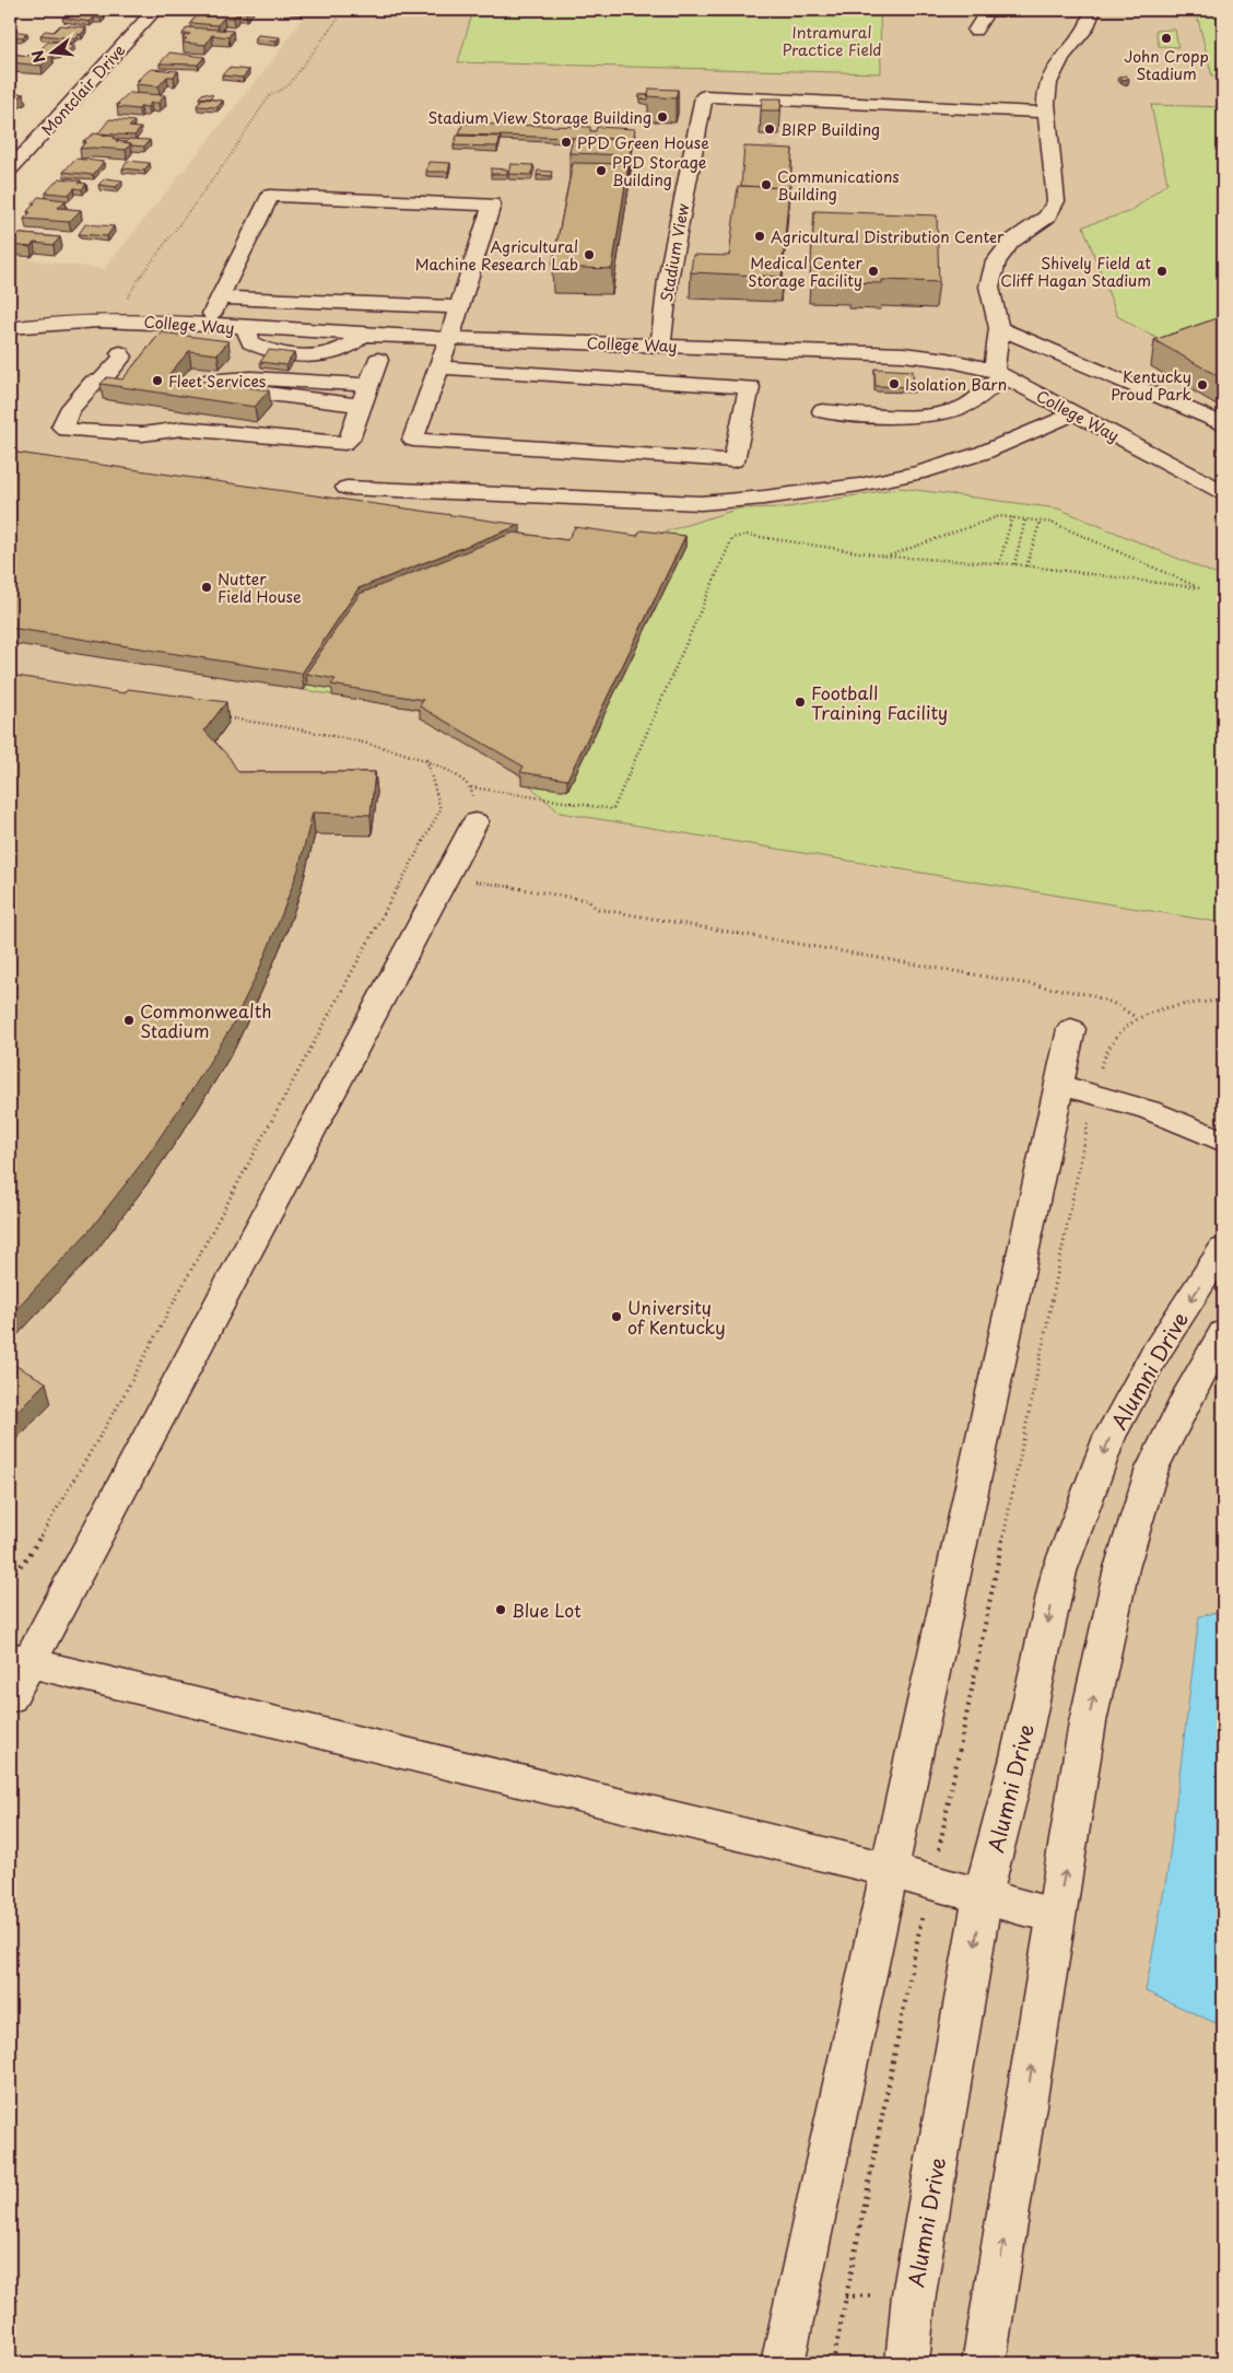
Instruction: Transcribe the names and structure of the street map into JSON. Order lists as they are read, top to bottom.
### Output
{
  "streets": {
    "street": [
      "Montclair Drive",
      "Stadium View",
      "College Way",
      "Alumni Drive"
    ]
  },
  "crossings": [
    ["Stadium View", "College Way"]
  ],
  "parks": ["Intramural Practice Field"],
  "places": [
    "John Cropp Stadium",
    "Stadium View Storage Building",
    "BIRP Building",
    "PPD Green House",
    "PPD Storage Building",
    "Communications Building",
    "Agricultural Distribution Center",
    "Agricultural Machine Research Lab",
    "Medical Center Storage Facility",
    "Shively Field at Cliff Hagan Stadium",
    "Fleet Services",
    "Isolation Barn",
    "Kentucky Proud Park",
    "Nutter Field House",
    "Football Training Facility",
    "Commonwealth Stadium",
    "University of Kentucky",
    "Blue Lot"
  ],
  "north": "left"
}
